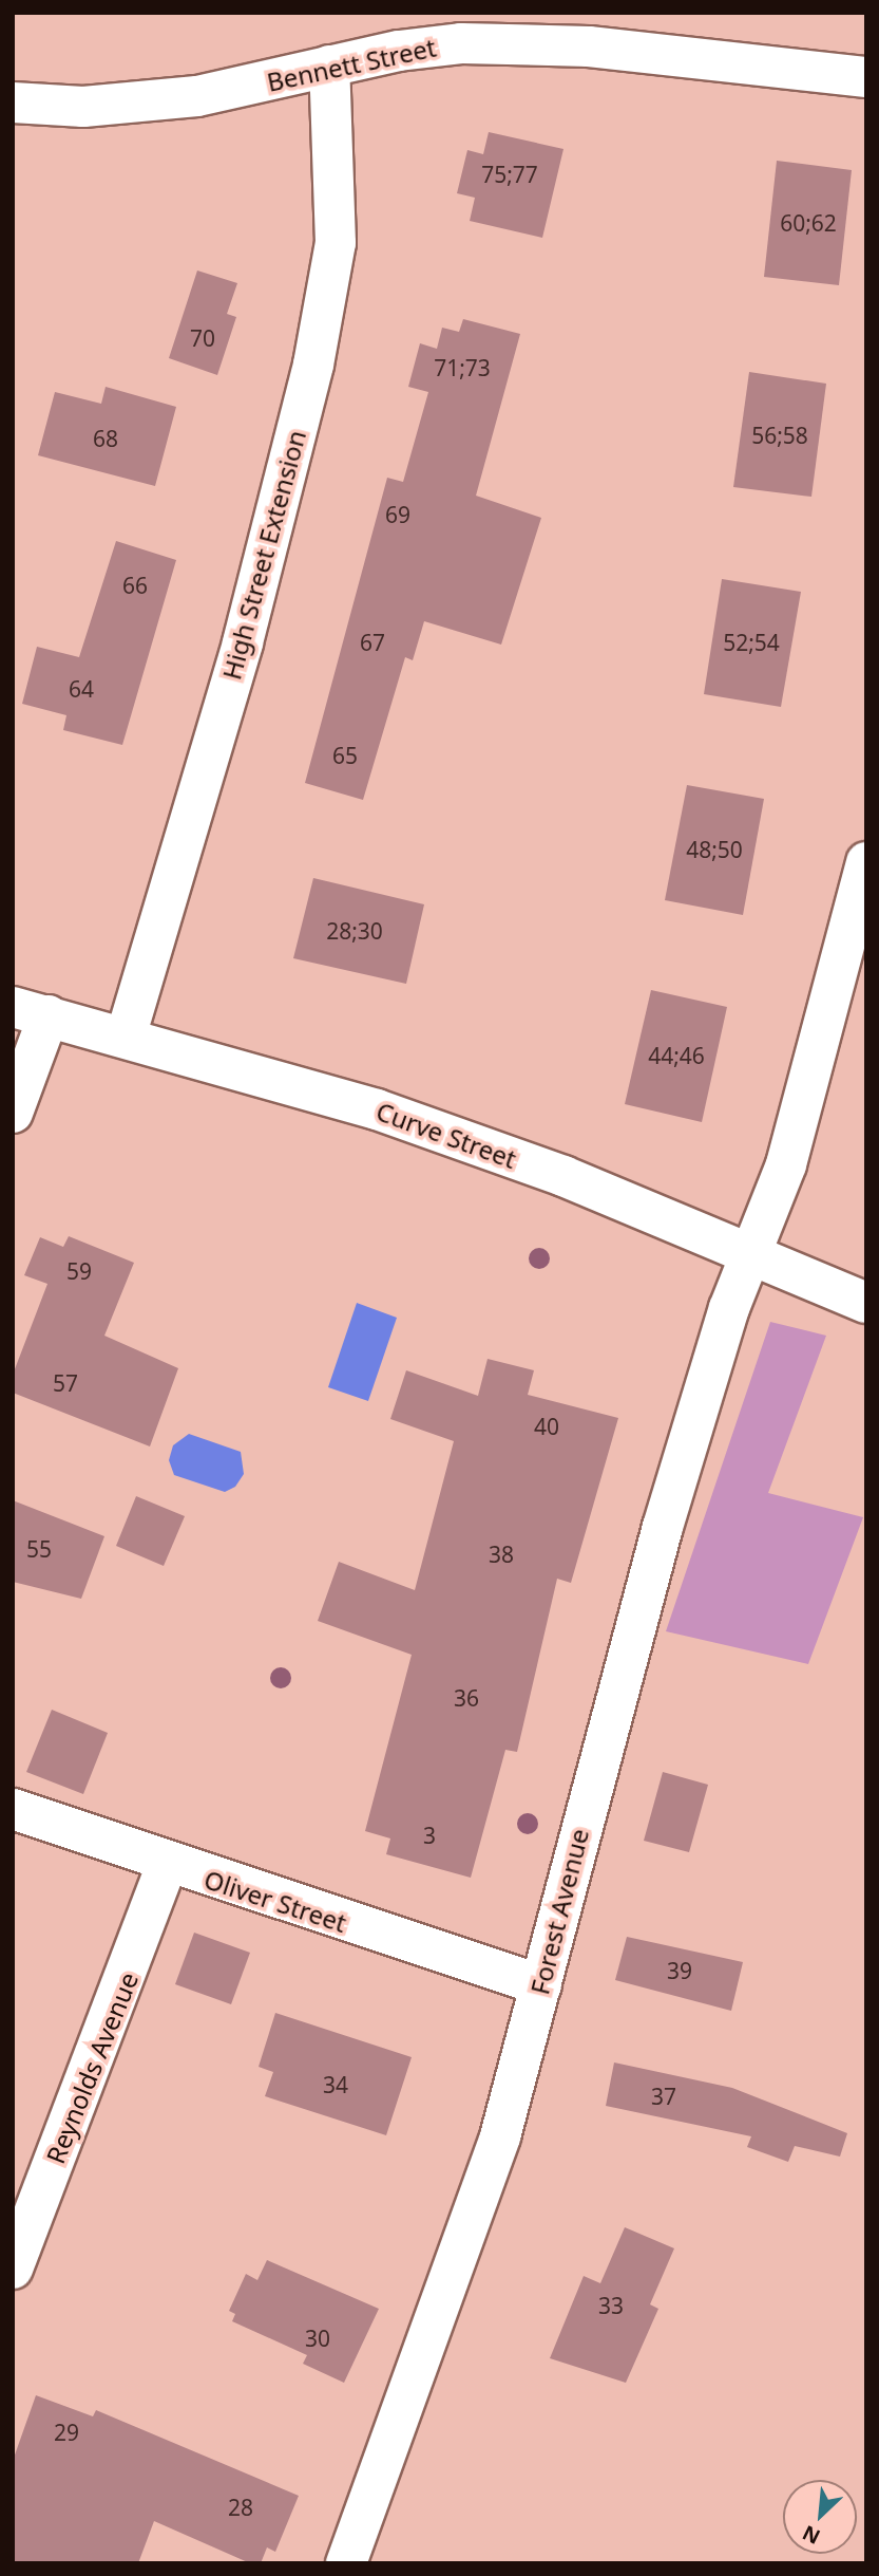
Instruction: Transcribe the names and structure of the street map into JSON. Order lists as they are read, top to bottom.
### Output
{
  "streets": {
    "street": [
      "Bennett Street",
      "High Street Extension",
      "Curve Street",
      "Oliver Street",
      "Forest Avenue",
      "Reynolds Avenue"
    ]
  },
  "crossings": [
    ["Bennett Street", "High Street Extension"],
    ["High Street Extension", "Curve Street"],
    ["Curve Street", "Forest Avenue"],
    ["Oliver Street", "Forest Avenue"],
    ["Oliver Street", "Reynolds Avenue"]
  ],
  "house_numbers": [
    "75;77",
    "60;62",
    "70",
    "71;73",
    "56;58",
    "68",
    "69",
    "66",
    "67",
    "52;54",
    "64",
    "65",
    "48;50",
    "28;30",
    "44;46",
    "59",
    "57",
    "40",
    "55",
    "38",
    "36",
    "3",
    "39",
    "34",
    "37",
    "33",
    "30",
    "29",
    "28"
  ],
  "north": "bottom left"
}
